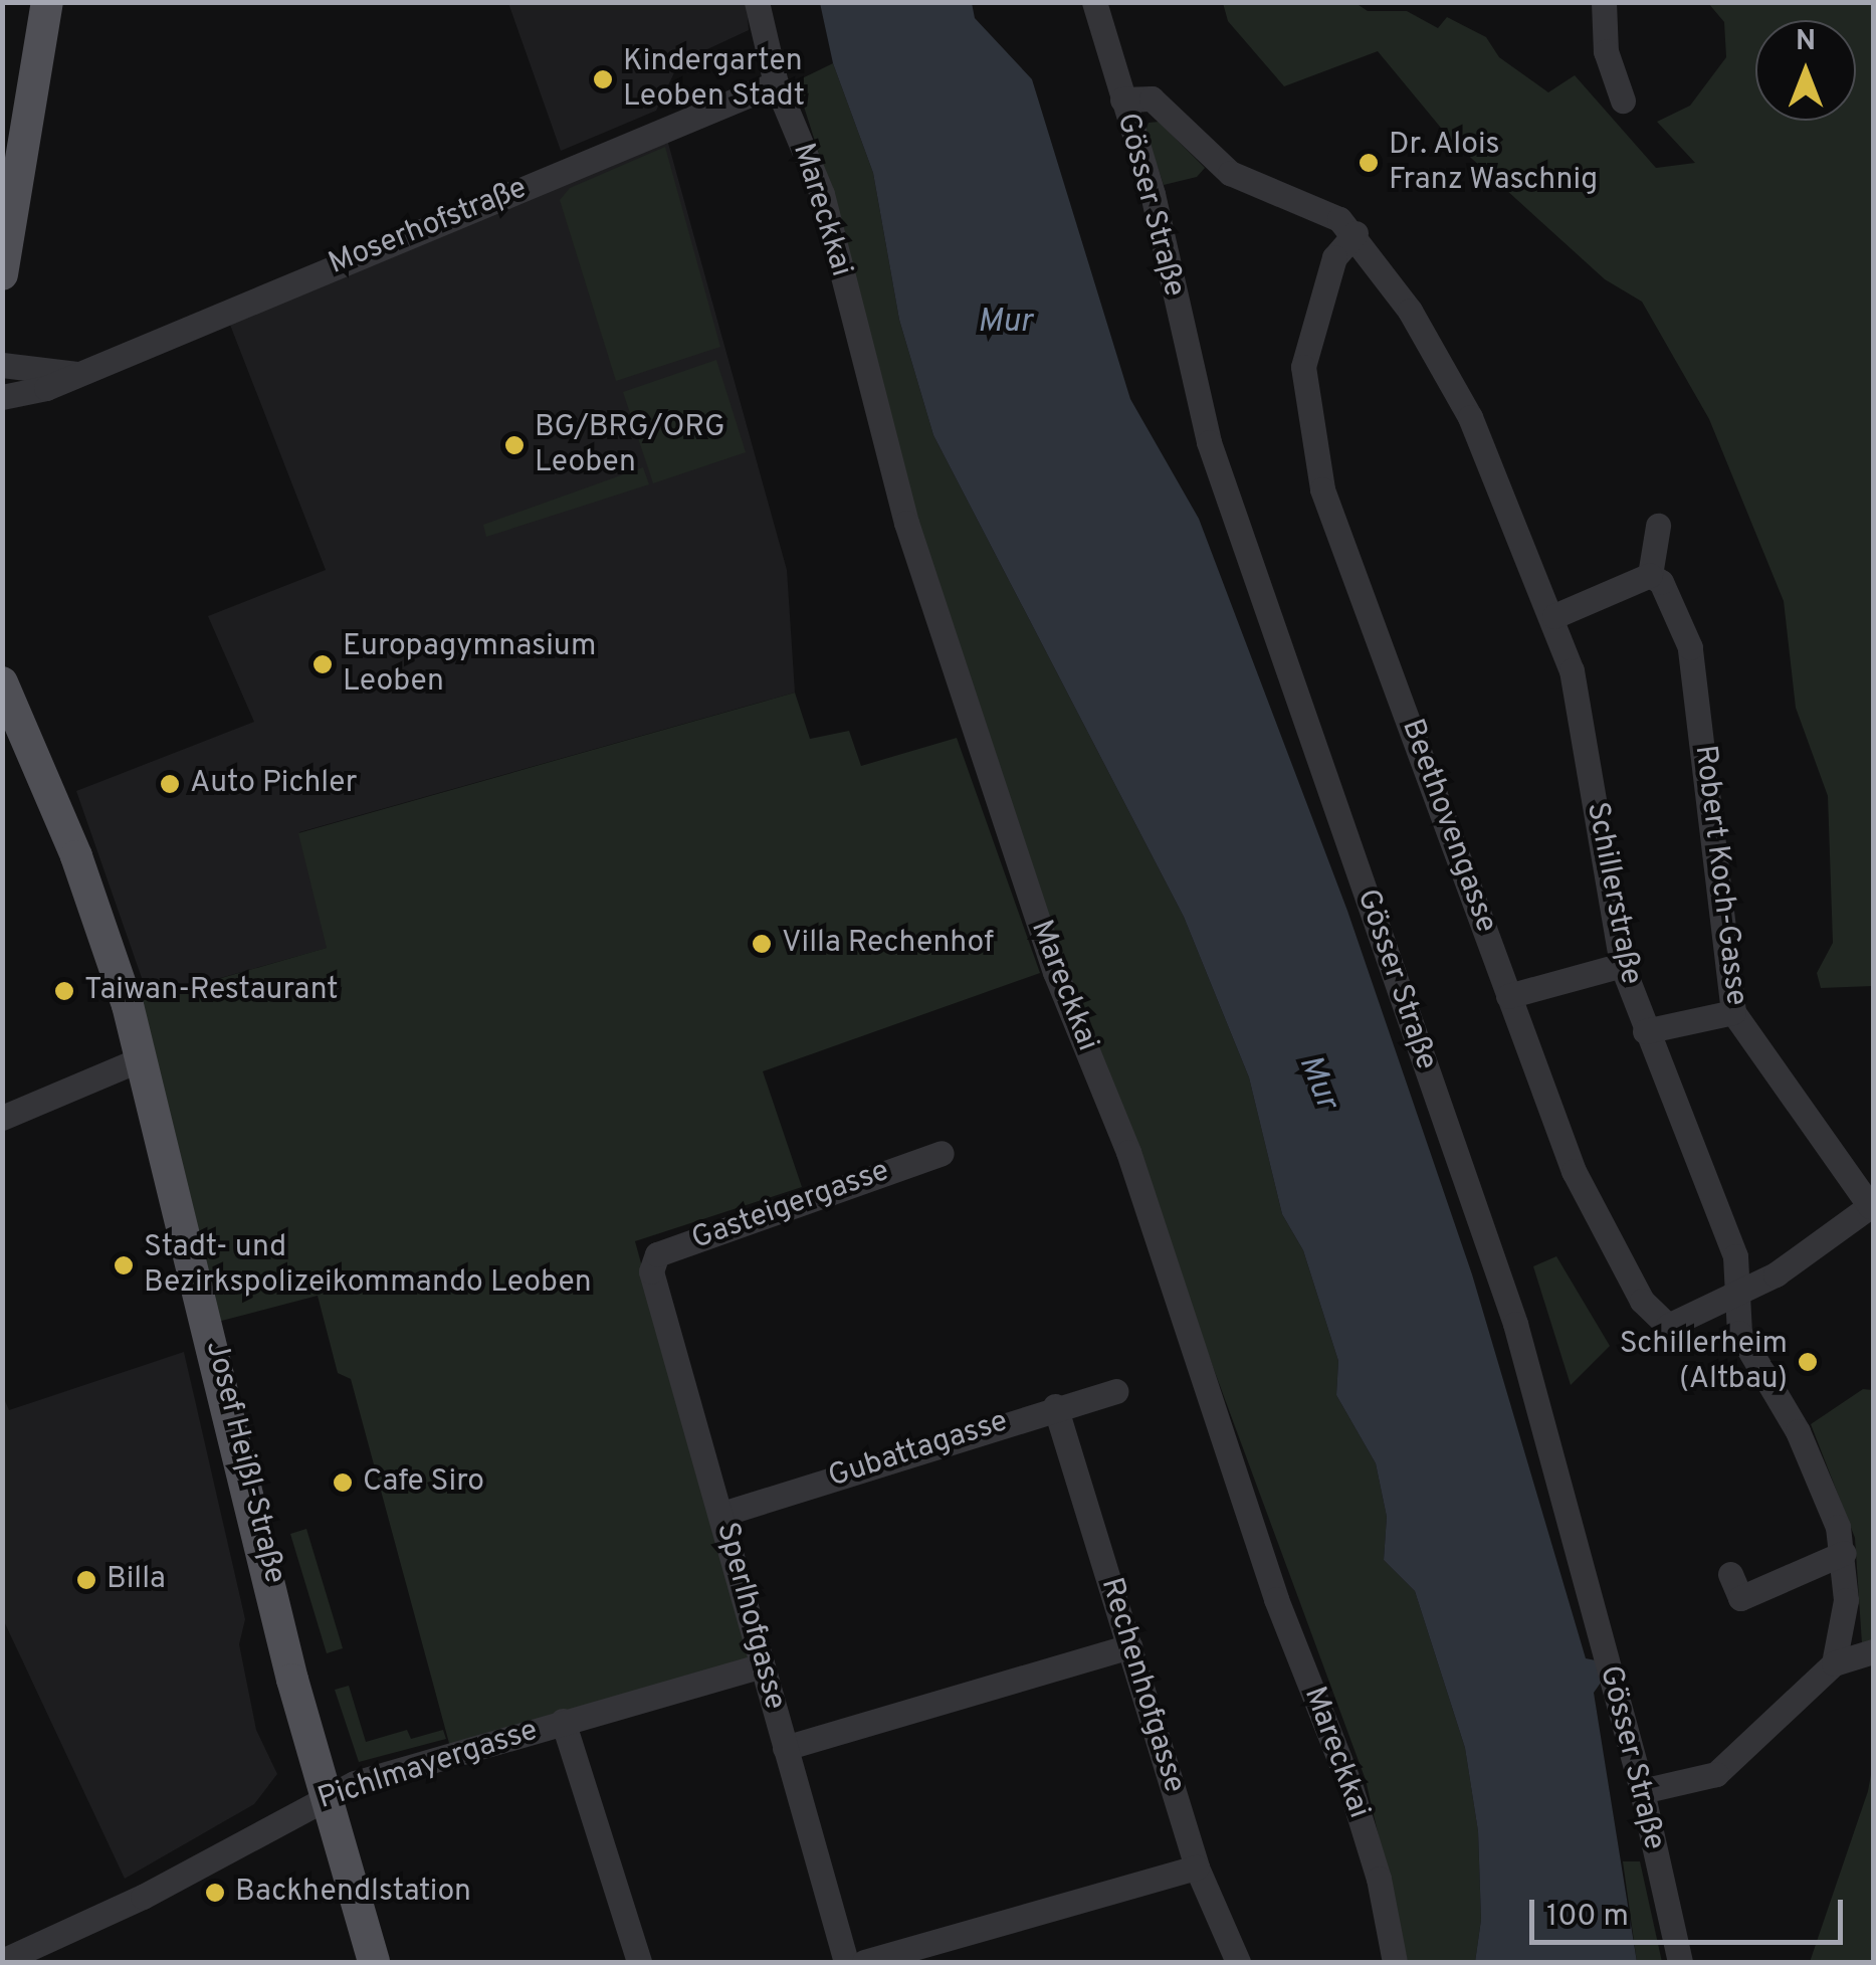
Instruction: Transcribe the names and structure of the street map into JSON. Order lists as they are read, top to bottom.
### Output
{
  "streets": {
    "main road": ["Josef Heißl-Straße"],
    "street": [
      "Gösser Straße",
      "Mareckkai",
      "Moserhofstraße",
      "Beethovengasse",
      "Robert Koch-Gasse",
      "Schillerstraße",
      "Gasteigergasse",
      "Gubattagasse",
      "Sperlhofgasse",
      "Rechenhofgasse",
      "Pichlmayergasse"
    ]
  },
  "crossings": [
    ["Gösser Straße", "Schillerstraße"],
    ["Mareckkai", "Moserhofstraße"],
    ["Beethovengasse", "Robert Koch-Gasse"],
    ["Beethovengasse", "Schillerstraße"],
    ["Robert Koch-Gasse", "Schillerstraße"],
    ["Gasteigergasse", "Sperlhofgasse"],
    ["Gubattagasse", "Sperlhofgasse"],
    ["Gubattagasse", "Rechenhofgasse"],
    ["Josef Heißl-Straße", "Pichlmayergasse"],
    ["Sperlhofgasse", "Pichlmayergasse"]
  ],
  "water": ["Mur"],
  "places": [
    "Kindergarten Leoben Stadt",
    "Dr. Alois Franz Waschnig",
    "BG/BRG/ORG Leoben",
    "Europagymnasium Leoben",
    "Auto Pichler",
    "Villa Rechenhof",
    "Taiwan-Restaurant",
    "Stadt- und Bezirkspolizeikommando Leoben",
    "Schillerheim (Altbau)",
    "Cafe Siro",
    "Billa",
    "Backhendlstation"
  ],
  "scale_bar": "100 m",
  "north": "top"
}
